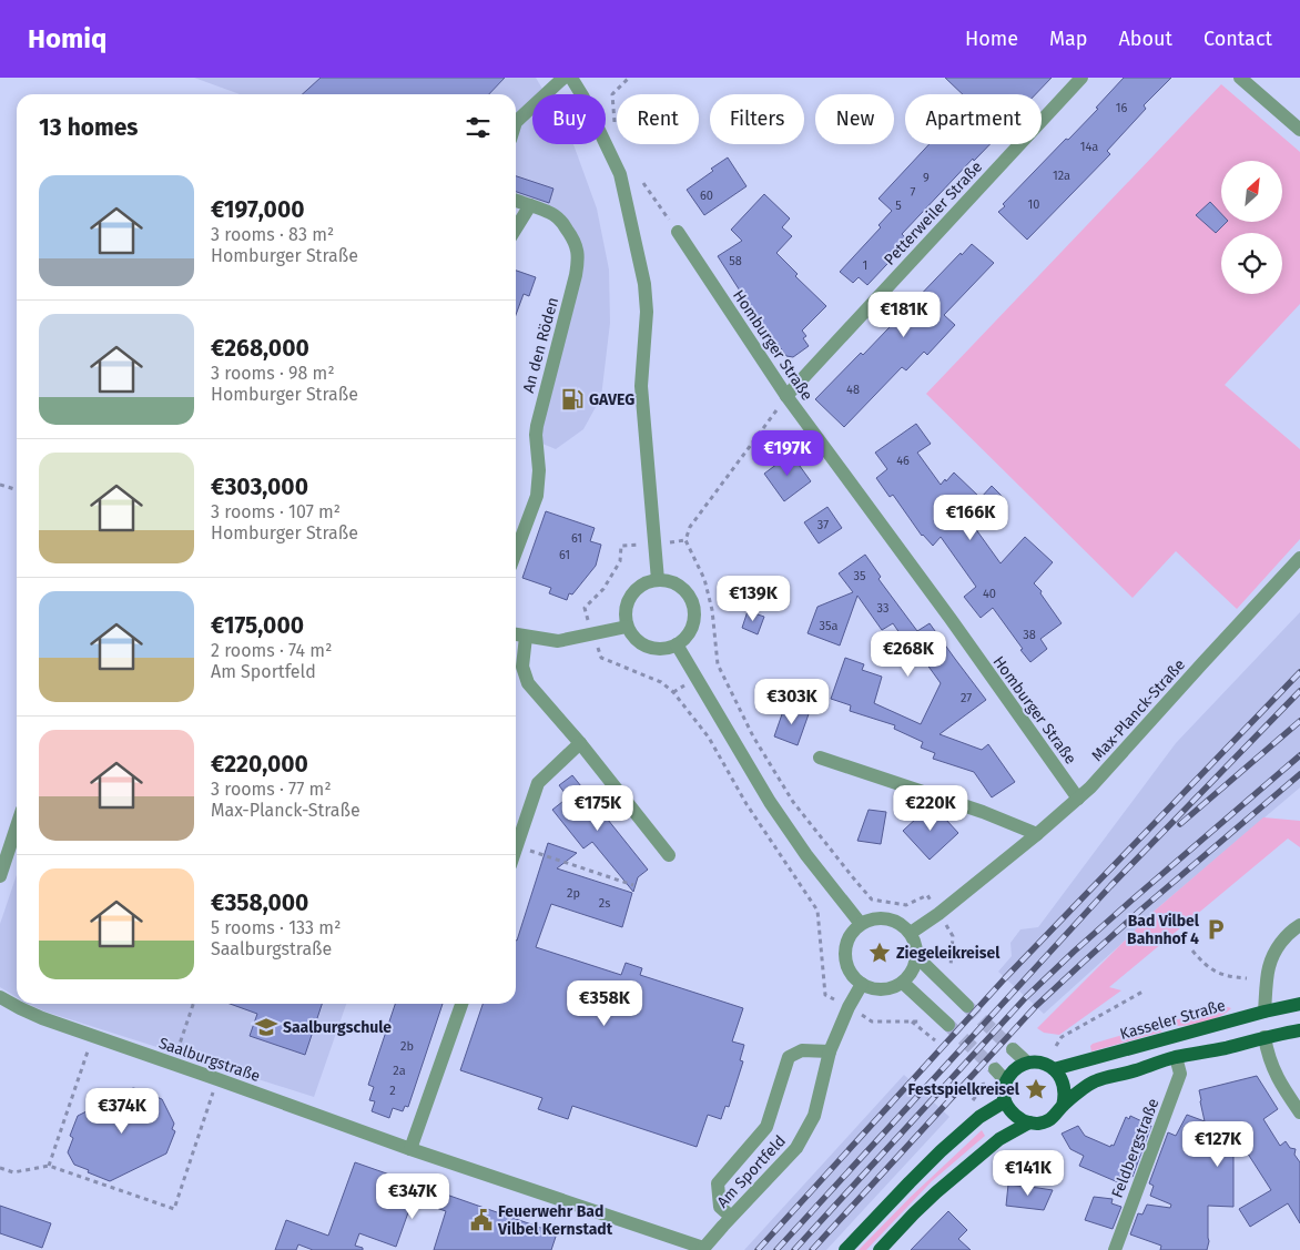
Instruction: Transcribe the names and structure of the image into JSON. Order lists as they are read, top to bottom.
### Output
{
  "streets": {
    "main road": ["Kasseler Straße"],
    "street": [
      "Petterweiler Straße",
      "An den Röden",
      "Homburger Straße",
      "Max-Planck-Straße",
      "Saalburgstraße",
      "Feldbergstraße",
      "Am Sportfeld"
    ]
  },
  "crossings": [
    ["Petterweiler Straße", "Homburger Straße"],
    ["Homburger Straße", "Max-Planck-Straße"],
    ["Max-Planck-Straße", "Am Sportfeld"],
    ["Saalburgstraße", "Am Sportfeld"]
  ],
  "places": {
    "fuel station": ["GAVEG"],
    "parking": ["Bad Vilbel Bahnhof 4"],
    "place": ["Ziegeleikreisel", "Festspielkreisel"],
    "school or university": ["Saalburgschule"],
    "public building": ["Feuerwehr Bad Vilbel Kernstadt"]
  },
  "house_numbers": [
    "16",
    "14a",
    "12a",
    "9",
    "7",
    "60",
    "10",
    "5",
    "58",
    "1",
    "48",
    "46",
    "37",
    "61",
    "61",
    "35",
    "40",
    "33",
    "35a",
    "38",
    "27",
    "2p",
    "2s",
    "2b",
    "2a",
    "2"
  ],
  "north": "top right",
  "page": {
    "header": "Homiq",
    "nav": [
      "Home",
      "Map",
      "About",
      "Contact"
    ],
    "chip": [
      "Buy",
      "Rent",
      "Filters",
      "New",
      "Apartment"
    ],
    "heading": "13 homes",
    "list": [
      {
        "name": "€197,000",
        "note": "3 rooms · 83 m² · Homburger Straße"
      },
      {
        "name": "€268,000",
        "note": "3 rooms · 98 m² · Homburger Straße"
      },
      {
        "name": "€303,000",
        "note": "3 rooms · 107 m² · Homburger Straße"
      },
      {
        "name": "€175,000",
        "note": "2 rooms · 74 m² · Am Sportfeld"
      },
      {
        "name": "€220,000",
        "note": "3 rooms · 77 m² · Max-Planck-Straße"
      },
      {
        "name": "€358,000",
        "note": "5 rooms · 133 m² · Saalburgstraße"
      }
    ],
    "price": [
      "€181K",
      "€197K",
      "€166K",
      "€139K",
      "€268K",
      "€303K",
      "€175K",
      "€220K",
      "€358K",
      "€374K",
      "€127K",
      "€141K",
      "€347K"
    ]
  }
}
